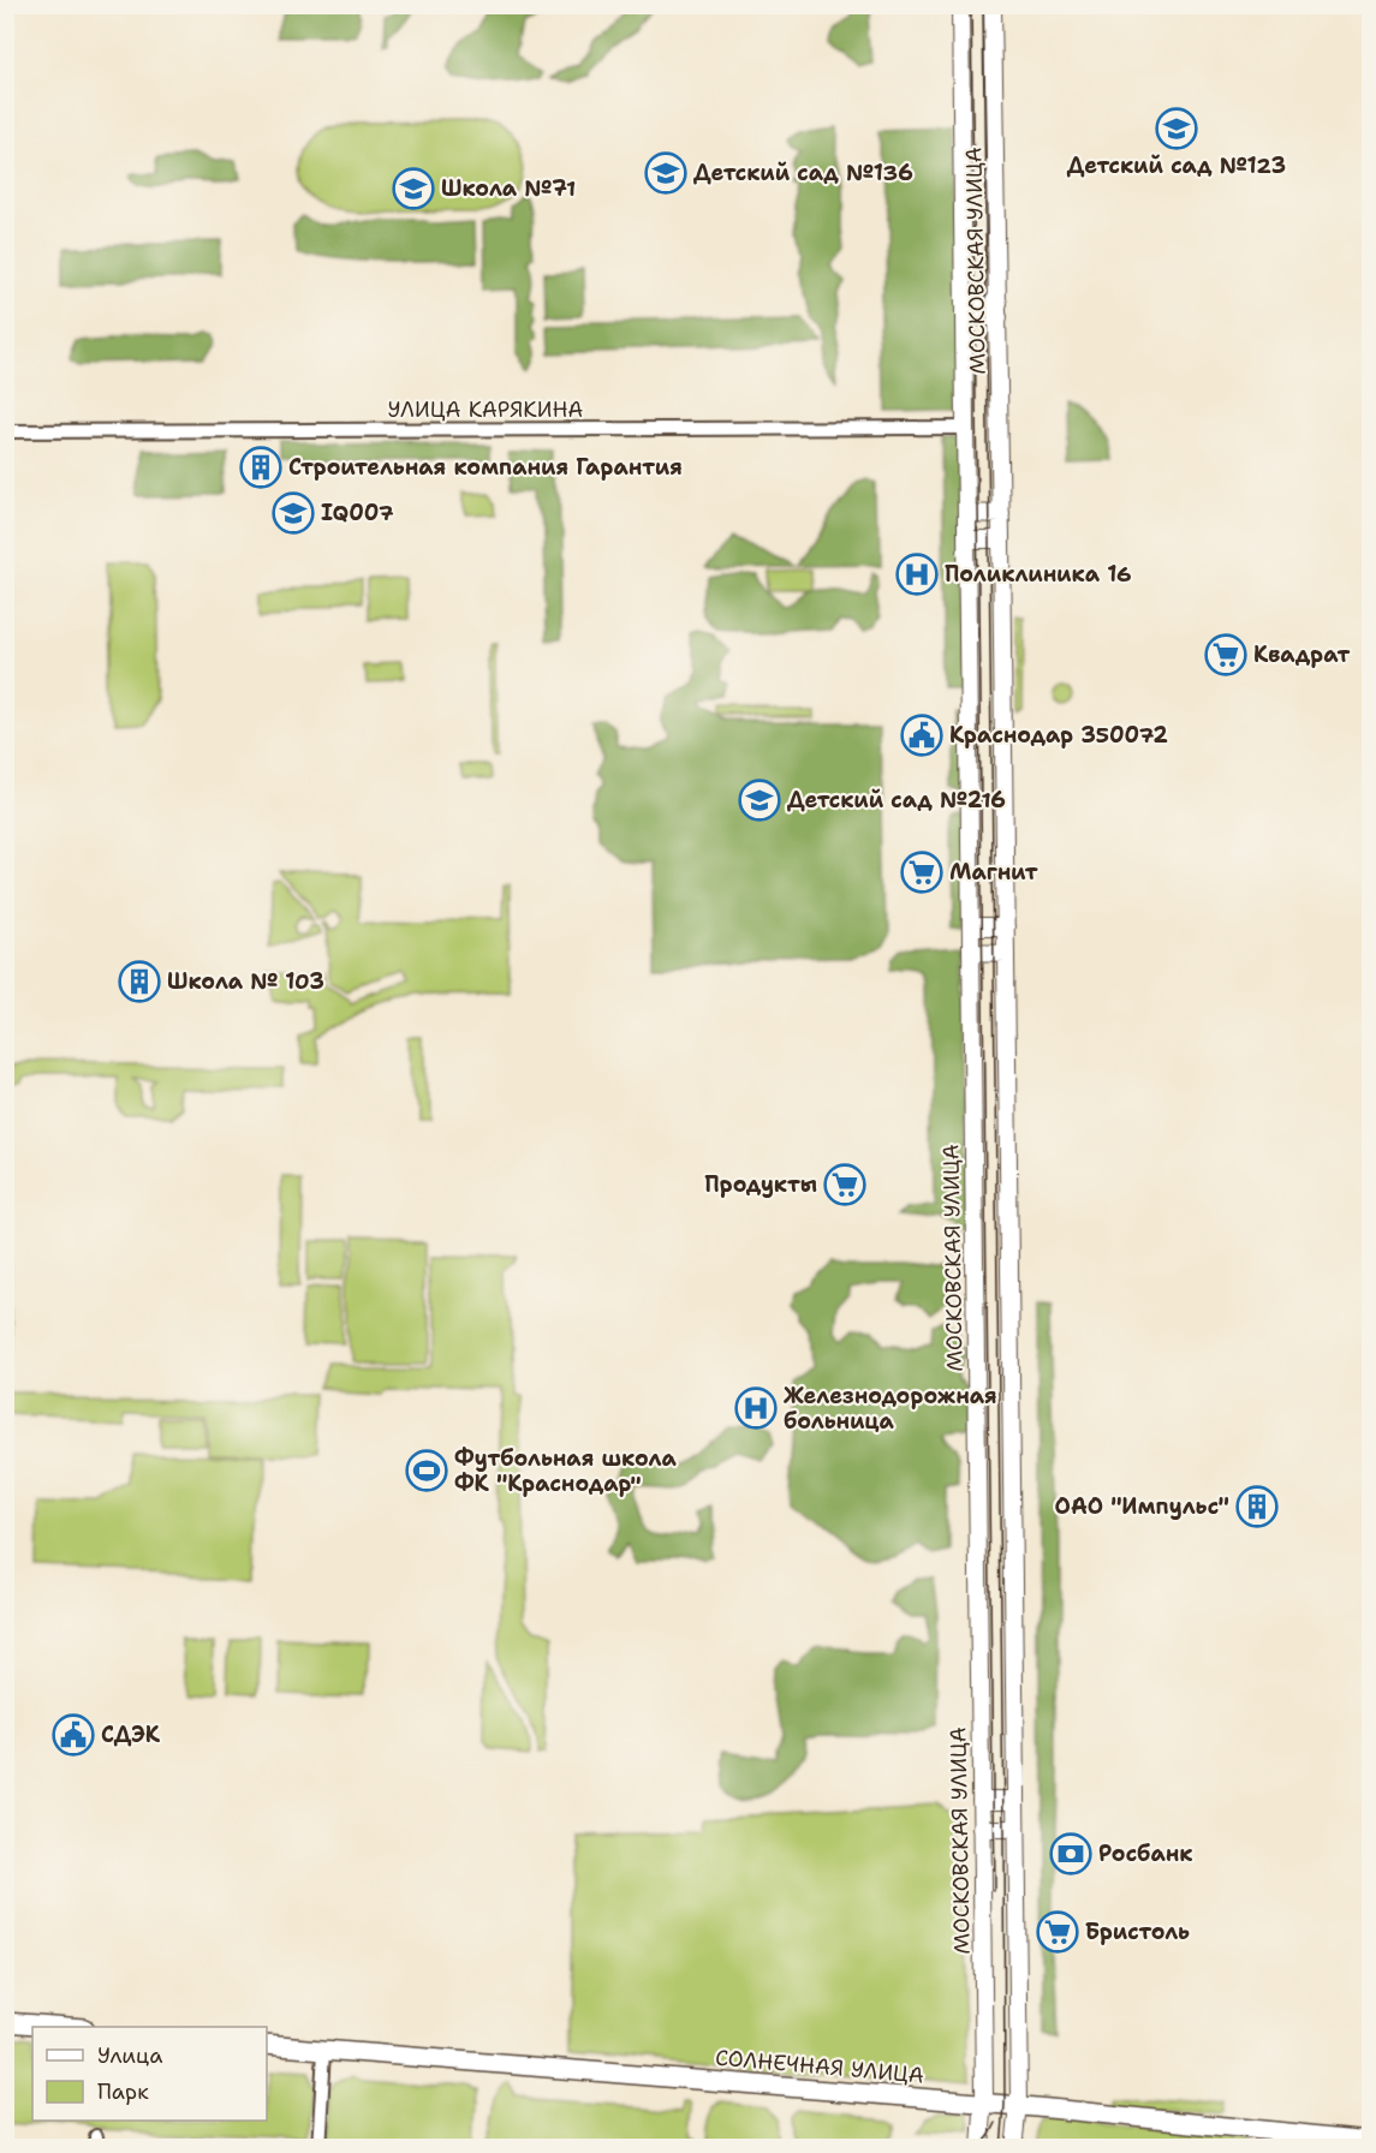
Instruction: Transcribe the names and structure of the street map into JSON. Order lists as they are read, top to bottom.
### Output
{
  "streets": {
    "main road": ["СОЛНЕЧНАЯ УЛИЦА"],
    "street": ["МОСКОВСКАЯ УЛИЦА", "УЛИЦА КАРЯКИНА"]
  },
  "crossings": [
    ["МОСКОВСКАЯ УЛИЦА", "УЛИЦА КАРЯКИНА"],
    ["МОСКОВСКАЯ УЛИЦА", "СОЛНЕЧНАЯ УЛИЦА"]
  ],
  "places": {
    "school or university": [
      "Детский сад №123",
      "Детский сад №136",
      "Школа №71",
      "IQ007",
      "Детский сад №216"
    ],
    "building": ["Строительная компания Гарантия", "Школа № 103", "ОАО \"Импульс\""],
    "hospital": ["Поликлиника 16", "Железнодорожная больница"],
    "supermarket": [
      "Квадрат",
      "Магнит",
      "Продукты",
      "Бристоль"
    ],
    "public building": ["Краснодар 350072", "СДЭК"],
    "sports": ["Футбольная школа ФК \"Краснодар\""],
    "bank": ["Росбанк"]
  },
  "legend": ["Улица", "Парк"]
}
